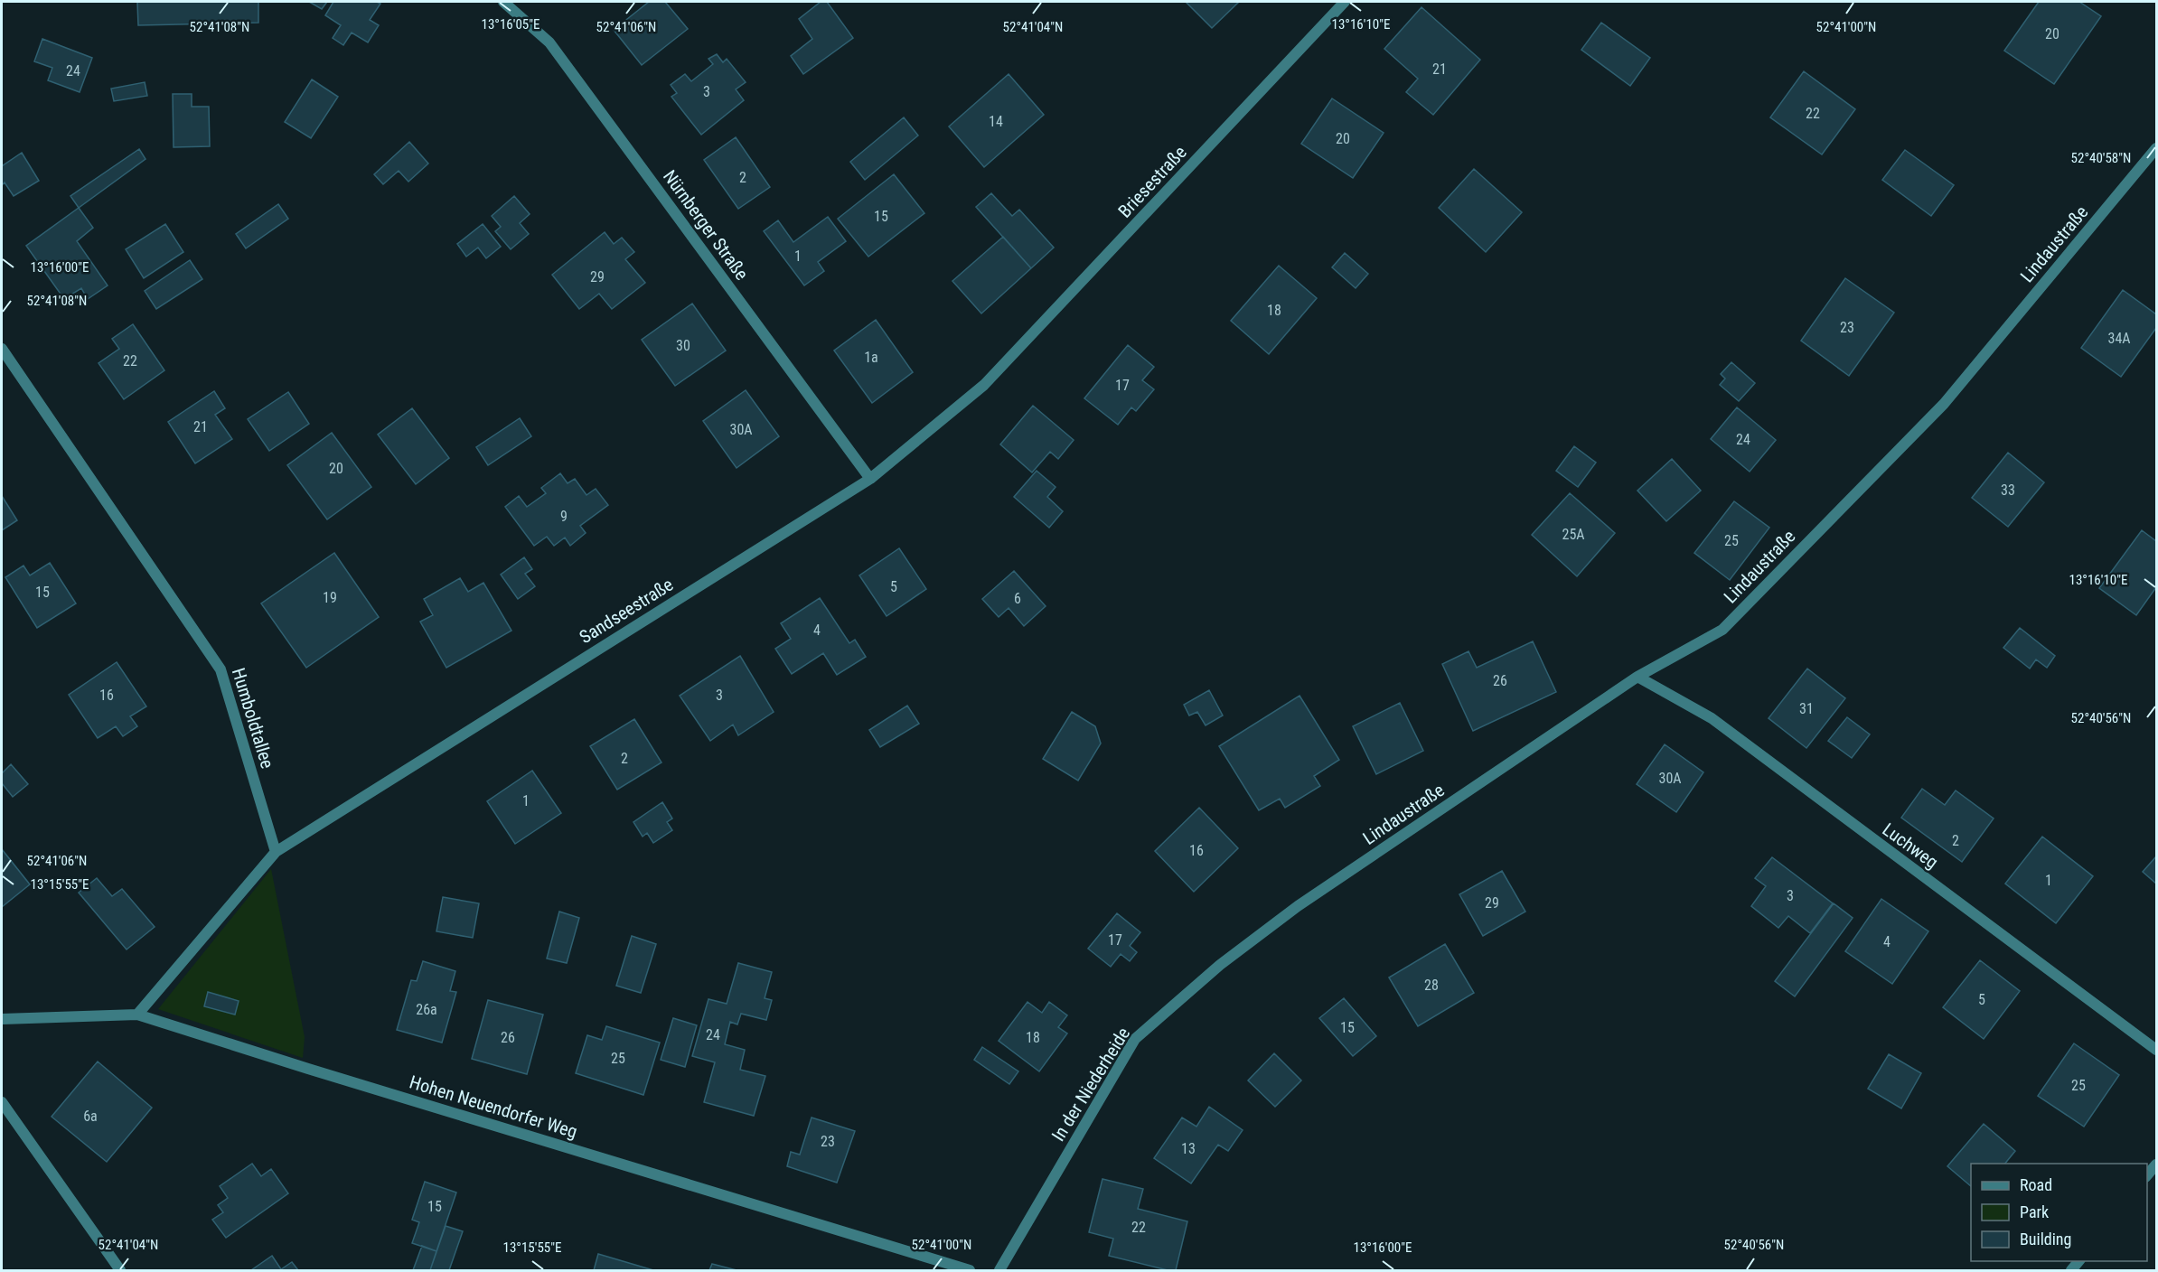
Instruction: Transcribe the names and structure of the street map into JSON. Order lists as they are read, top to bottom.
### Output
{
  "streets": {
    "street": [
      "Briesestraße",
      "Nürnberger Straße",
      "Lindaustraße",
      "Sandseestraße",
      "Humboldtallee",
      "Luchweg",
      "In der Niederheide",
      "Hohen Neuendorfer Weg"
    ]
  },
  "crossings": [
    ["Briesestraße", "Sandseestraße"],
    ["Nürnberger Straße", "Sandseestraße"],
    ["Lindaustraße", "Luchweg"],
    ["Lindaustraße", "In der Niederheide"],
    ["Sandseestraße", "Humboldtallee"]
  ],
  "house_numbers": [
    "20",
    "21",
    "24",
    "3",
    "22",
    "14",
    "20",
    "2",
    "15",
    "1",
    "29",
    "18",
    "23",
    "34A",
    "30",
    "1a",
    "22",
    "17",
    "21",
    "30A",
    "24",
    "20",
    "33",
    "9",
    "25A",
    "25",
    "5",
    "15",
    "19",
    "6",
    "4",
    "26",
    "16",
    "3",
    "31",
    "2",
    "30A",
    "1",
    "2",
    "16",
    "1",
    "3",
    "29",
    "17",
    "4",
    "28",
    "5",
    "26a",
    "15",
    "24",
    "26",
    "18",
    "25",
    "25",
    "6a",
    "23",
    "13",
    "15",
    "22"
  ],
  "legend": ["Road", "Park", "Building"],
  "coordinates": [
    "13°16'05\"E",
    "13°16'10\"E",
    "52°41'08\"N",
    "52°41'06\"N",
    "52°41'04\"N",
    "52°41'00\"N",
    "52°40'58\"N",
    "13°16'00\"E",
    "52°40'56\"N",
    "13°15'55\"E"
  ]
}
